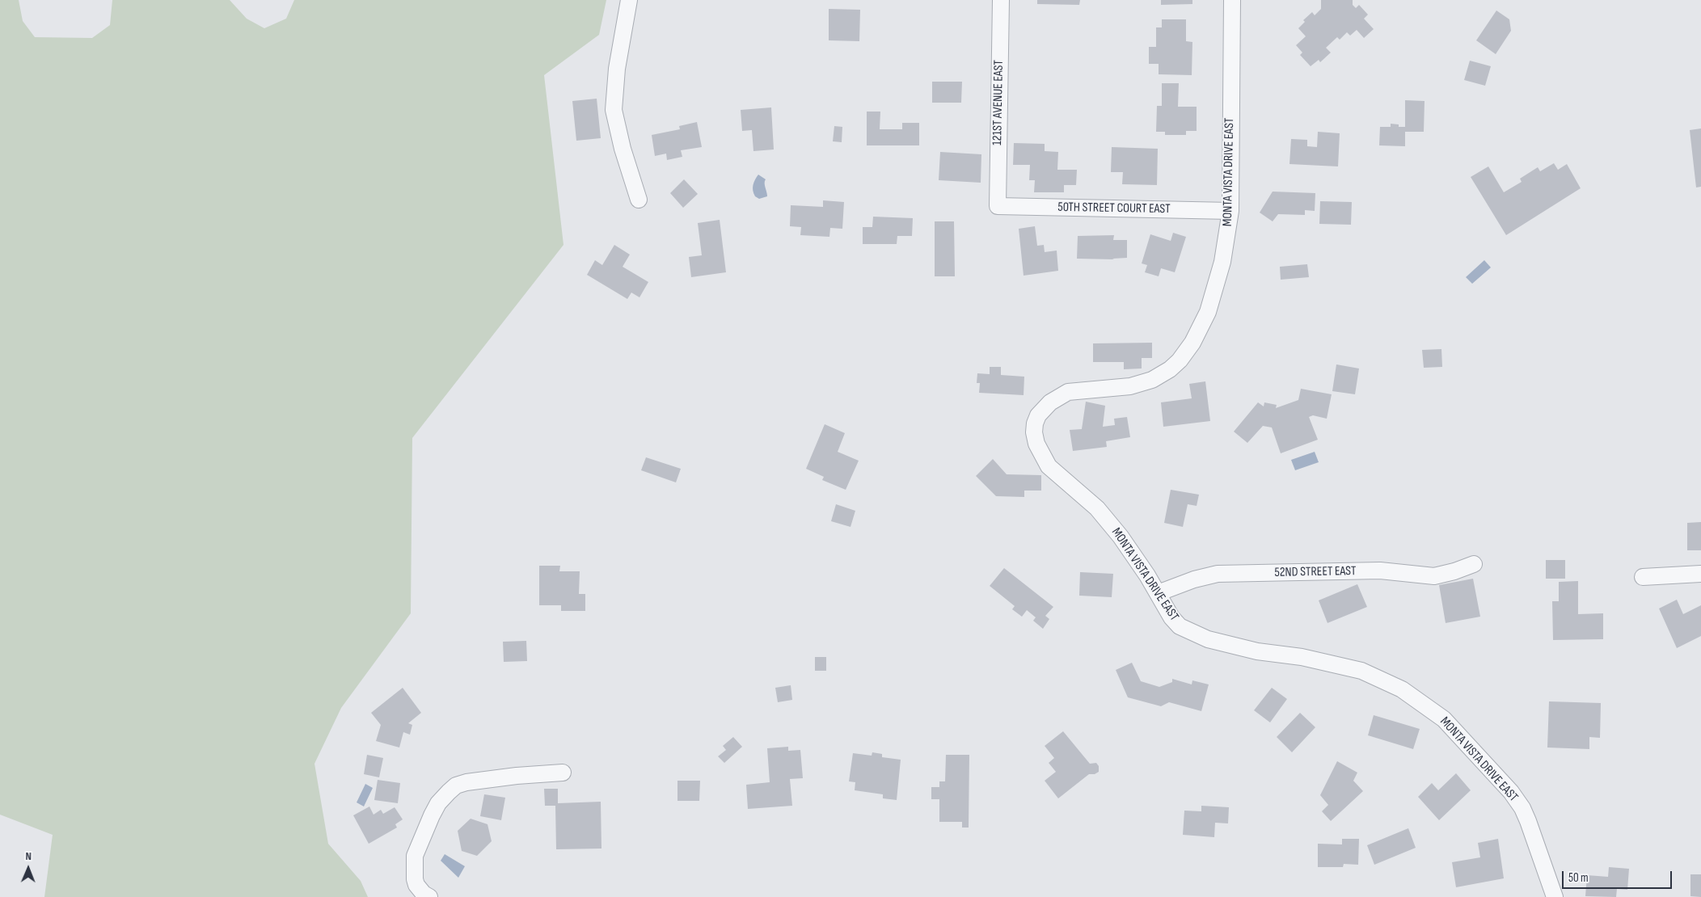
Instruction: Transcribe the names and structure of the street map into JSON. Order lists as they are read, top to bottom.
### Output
{
  "streets": {
    "street": [
      "121ST AVENUE EAST",
      "MONTA VISTA DRIVE EAST",
      "50TH STREET COURT EAST",
      "52ND STREET EAST"
    ]
  },
  "crossings": [
    ["121ST AVENUE EAST", "50TH STREET COURT EAST"],
    ["MONTA VISTA DRIVE EAST", "50TH STREET COURT EAST"],
    ["MONTA VISTA DRIVE EAST", "52ND STREET EAST"]
  ],
  "scale_bar": "50 m",
  "north": "top"
}
